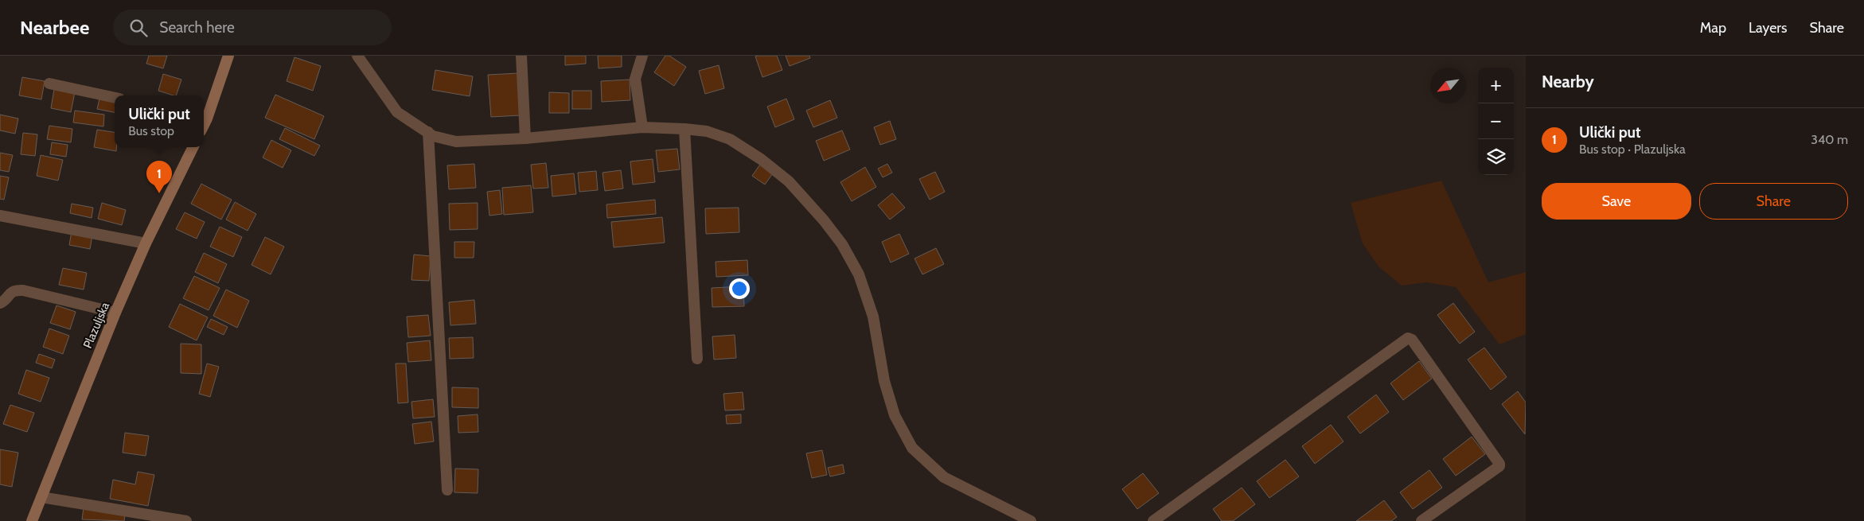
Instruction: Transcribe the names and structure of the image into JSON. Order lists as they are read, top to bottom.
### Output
{
  "streets": {
    "main road": ["Plazuljska"]
  },
  "north": "bottom left",
  "page": {
    "header": "Nearbee",
    "search": "Search here",
    "nav": ["Map", "Layers", "Share"],
    "heading": "Nearby",
    "map_buttons": ["+", "−"],
    "popup": ["Ulički put", "Bus stop"],
    "list": [
      {
        "mark": "1",
        "name": "Ulički put",
        "note": "Bus stop · Plazuljska",
        "value": "340 m"
      }
    ],
    "pins": "1",
    "buttons": ["Save", "Share"]
  }
}
